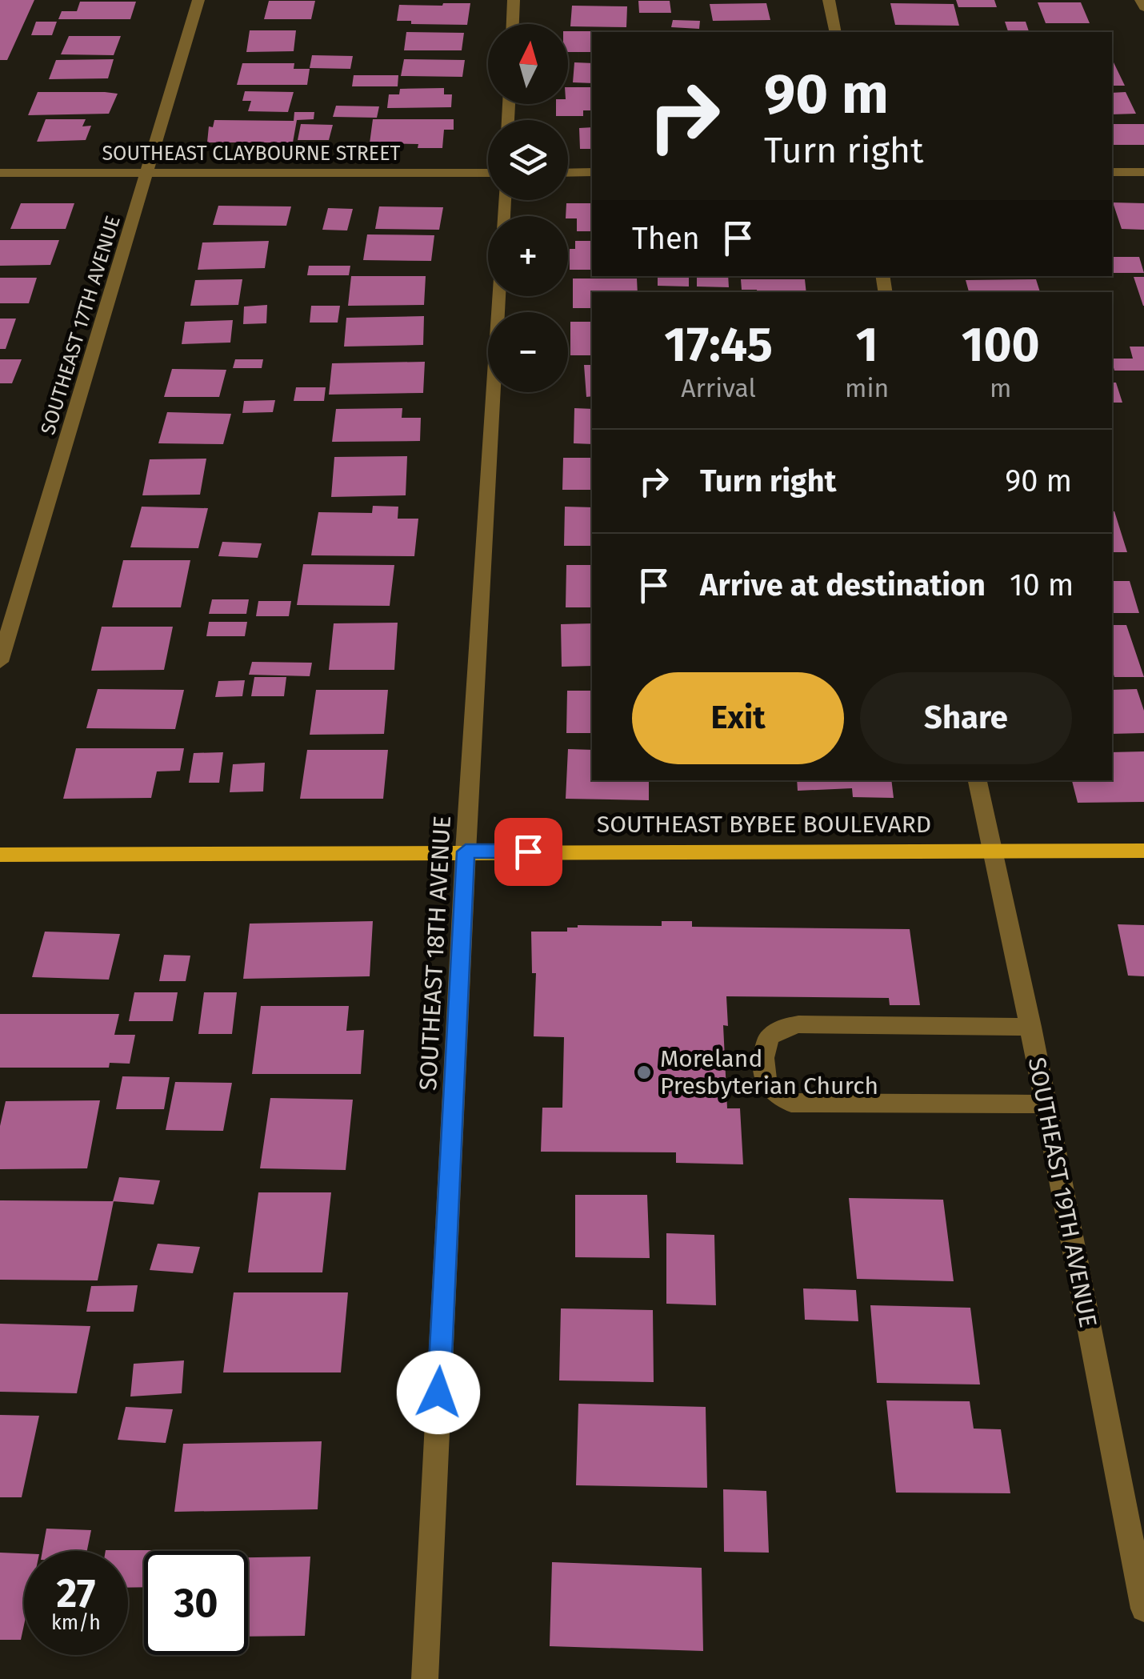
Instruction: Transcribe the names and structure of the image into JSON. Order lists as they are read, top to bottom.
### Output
{
  "streets": {
    "main road": ["SOUTHEAST BYBEE BOULEVARD"],
    "street": [
      "SOUTHEAST CLAYBOURNE STREET",
      "SOUTHEAST 17TH AVENUE",
      "SOUTHEAST 18TH AVENUE",
      "SOUTHEAST 19TH AVENUE"
    ]
  },
  "crossings": [
    ["SOUTHEAST CLAYBOURNE STREET", "SOUTHEAST 17TH AVENUE"],
    ["SOUTHEAST BYBEE BOULEVARD", "SOUTHEAST 18TH AVENUE"],
    ["SOUTHEAST BYBEE BOULEVARD", "SOUTHEAST 19TH AVENUE"]
  ],
  "places": ["Moreland Presbyterian Church"],
  "north": "top",
  "page": {
    "map_buttons": ["+", "−"],
    "turn": ["90 m", "Turn right"],
    "then": "Then",
    "eta": [
      "17:45",
      "Arrival",
      "1",
      "min",
      "100",
      "m"
    ],
    "list": [
      {
        "name": "Turn right",
        "value": "90 m"
      },
      {
        "name": "Arrive at destination",
        "value": "10 m"
      }
    ],
    "buttons": ["Exit", "Share"],
    "speed": "27 km/h",
    "limit": "30"
  }
}
